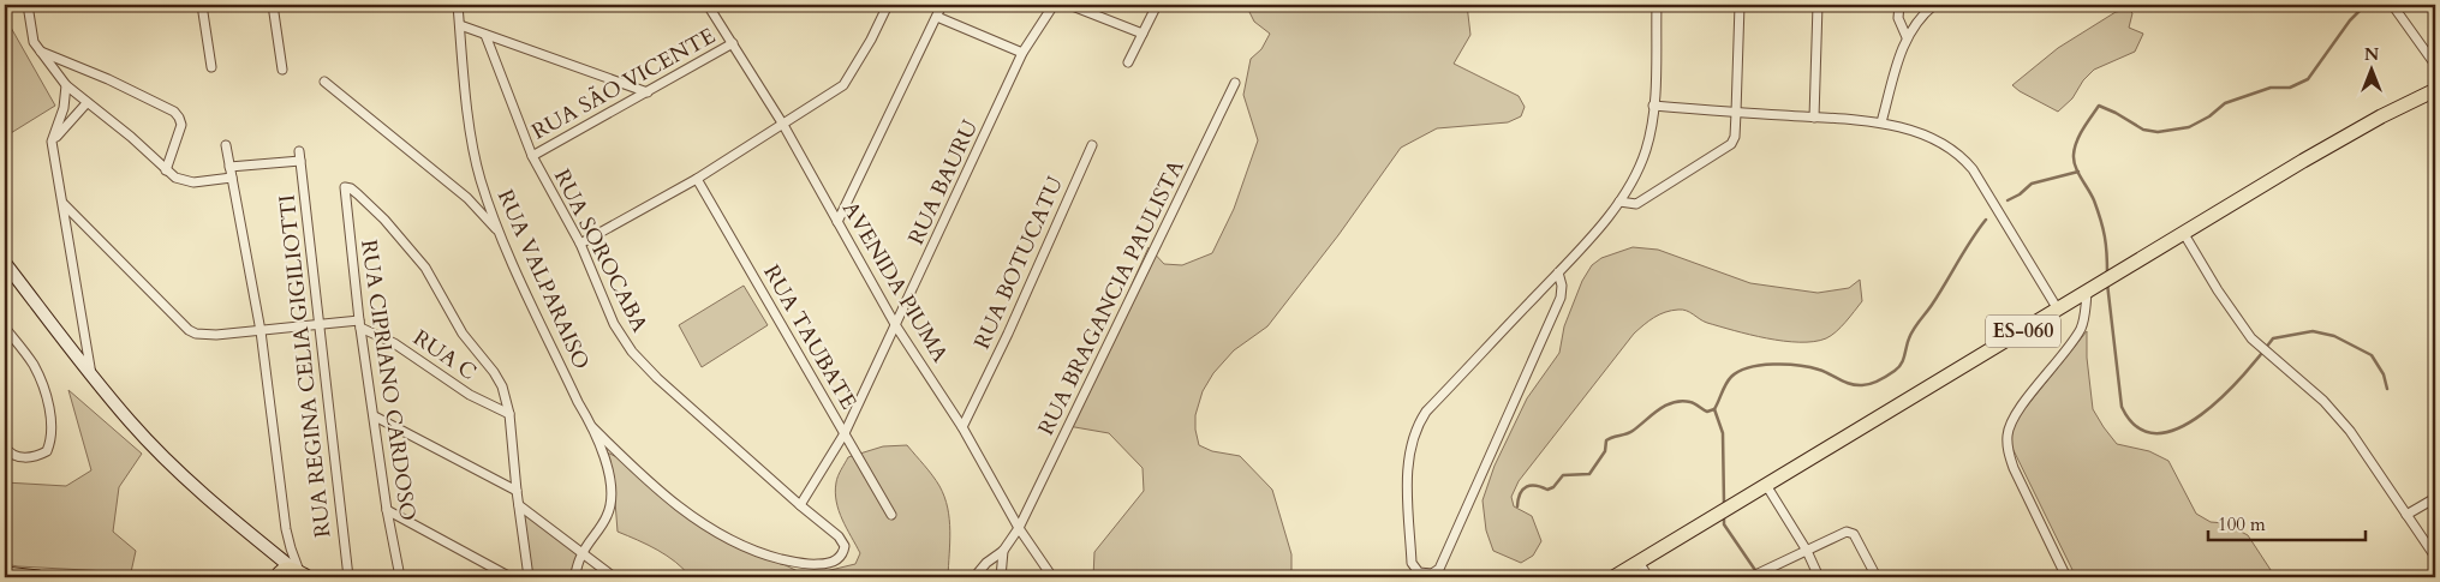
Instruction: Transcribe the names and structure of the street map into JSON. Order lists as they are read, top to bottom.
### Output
{
  "streets": {
    "main road": ["ES-060"],
    "street": [
      "RUA SÃO VICENTE",
      "RUA BAURU",
      "RUA SOROCABA",
      "RUA BOTUCATU",
      "RUA VALPARAISO",
      "AVENIDA PIUMA",
      "RUA BRAGANCIA PAULISTA",
      "RUA TAUBATE",
      "RUA C",
      "RUA REGINA CELIA GIGILIOTTI",
      "RUA CIPRIANO CARDOSO"
    ]
  },
  "crossings": [
    ["RUA SÃO VICENTE", "RUA SOROCABA"],
    ["RUA SÃO VICENTE", "AVENIDA PIUMA"],
    ["RUA BAURU", "RUA SOROCABA"],
    ["RUA BAURU", "AVENIDA PIUMA"],
    ["RUA BAURU", "RUA TAUBATE"],
    ["RUA SOROCABA", "RUA VALPARAISO"],
    ["RUA BOTUCATU", "AVENIDA PIUMA"],
    ["AVENIDA PIUMA", "RUA BRAGANCIA PAULISTA"],
    ["RUA C", "RUA CIPRIANO CARDOSO"]
  ],
  "scale_bar": "100 m",
  "north": "top"
}
